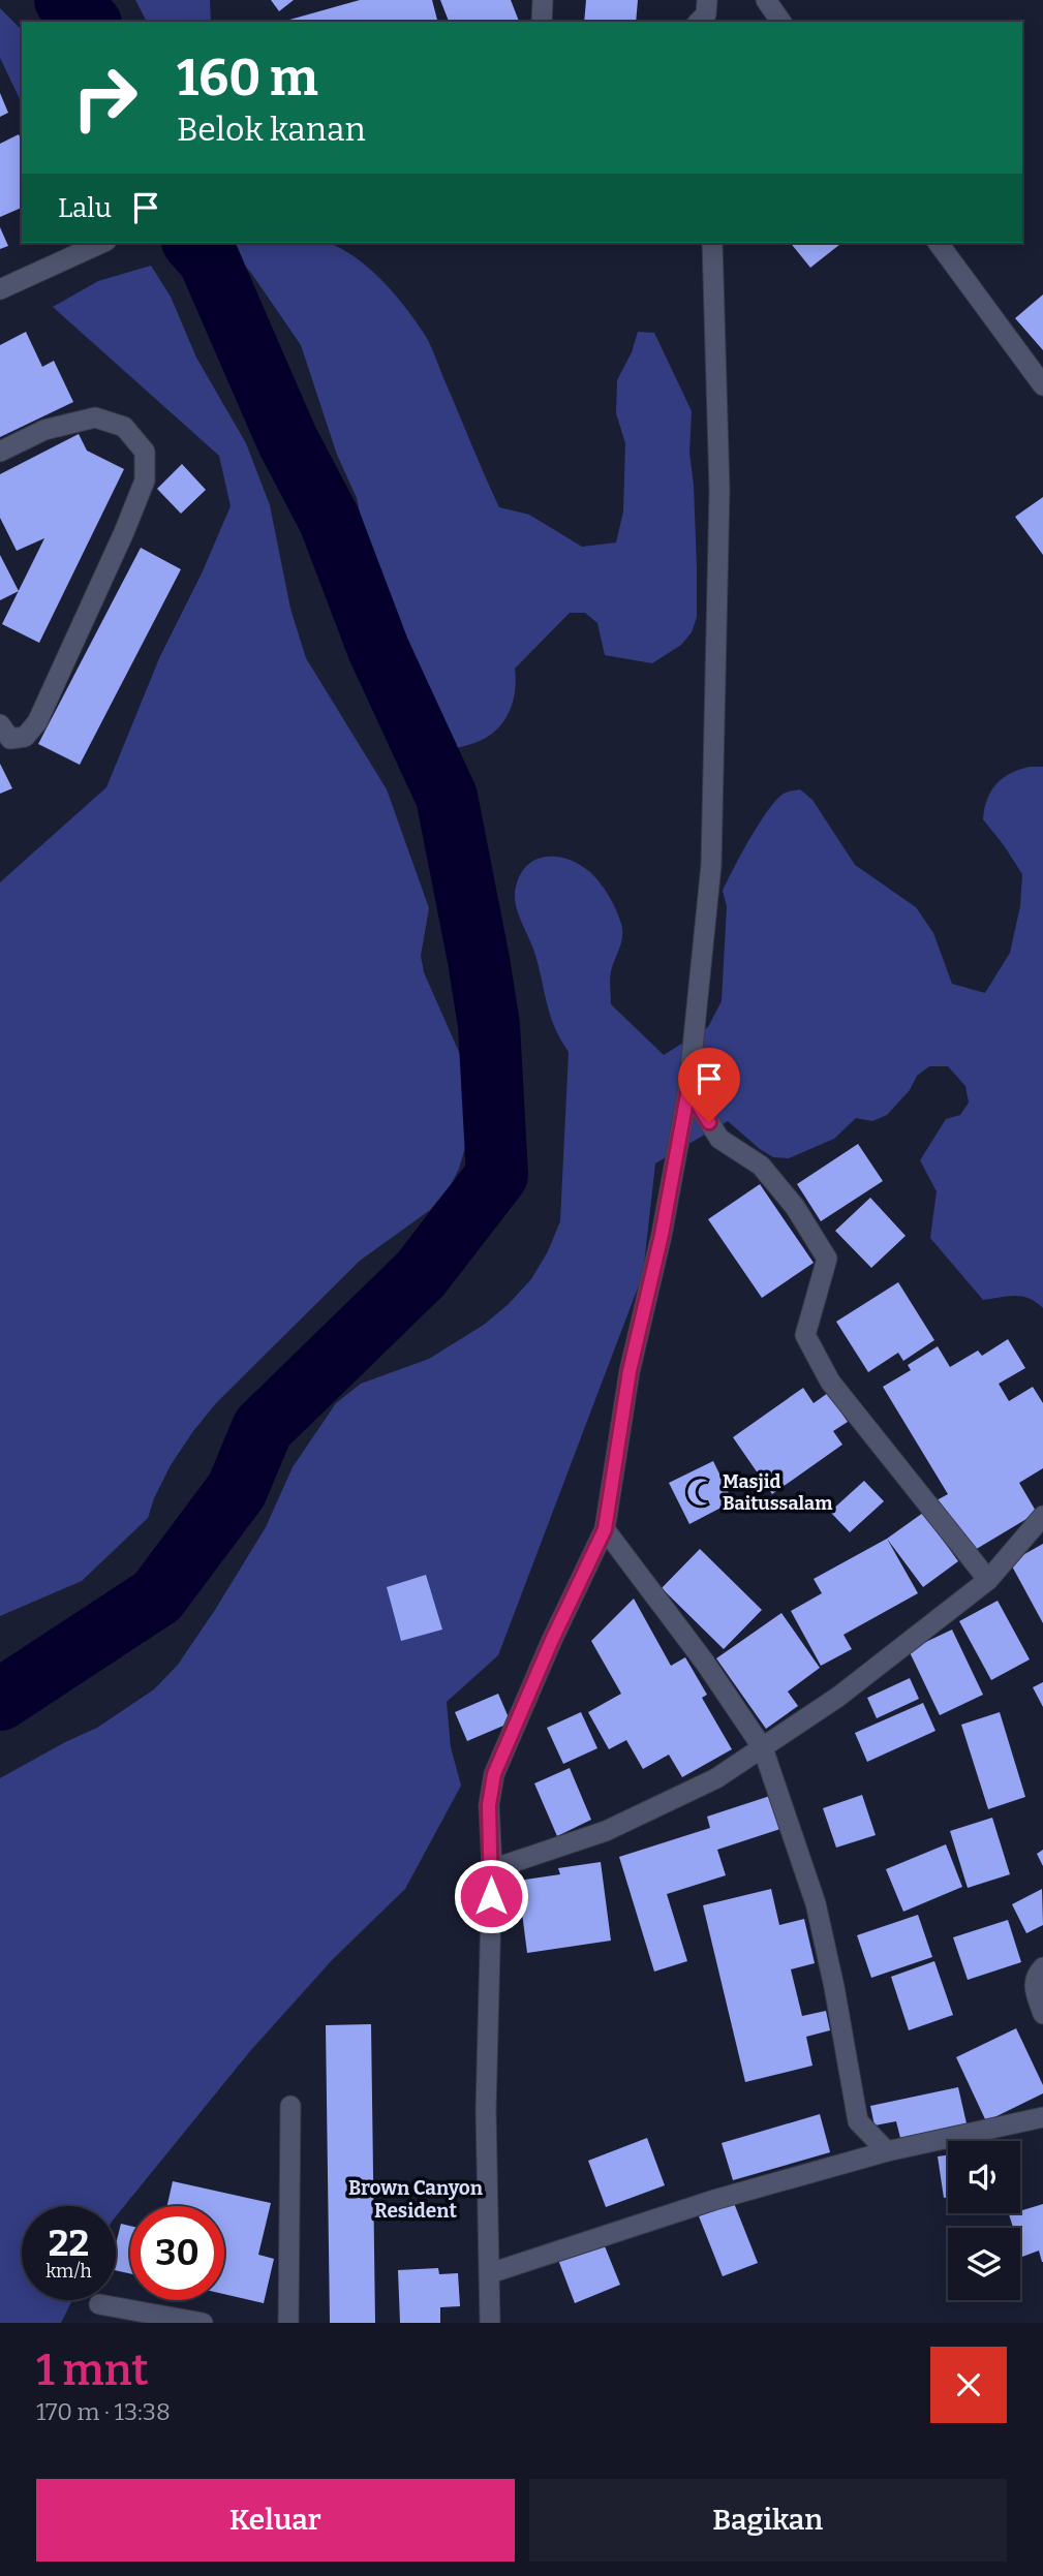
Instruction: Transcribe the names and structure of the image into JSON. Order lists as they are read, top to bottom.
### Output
{
  "districts": ["Brown Canyon Resident"],
  "places": {
    "mosque": ["Masjid Baitussalam"]
  },
  "page": {
    "turn": ["160 m", "Belok kanan"],
    "then": "Lalu",
    "speed": "22 km/h",
    "limit": "30",
    "heading": ["1 mnt", "170 m · 13:38"],
    "buttons": ["Keluar", "Bagikan"]
  }
}
